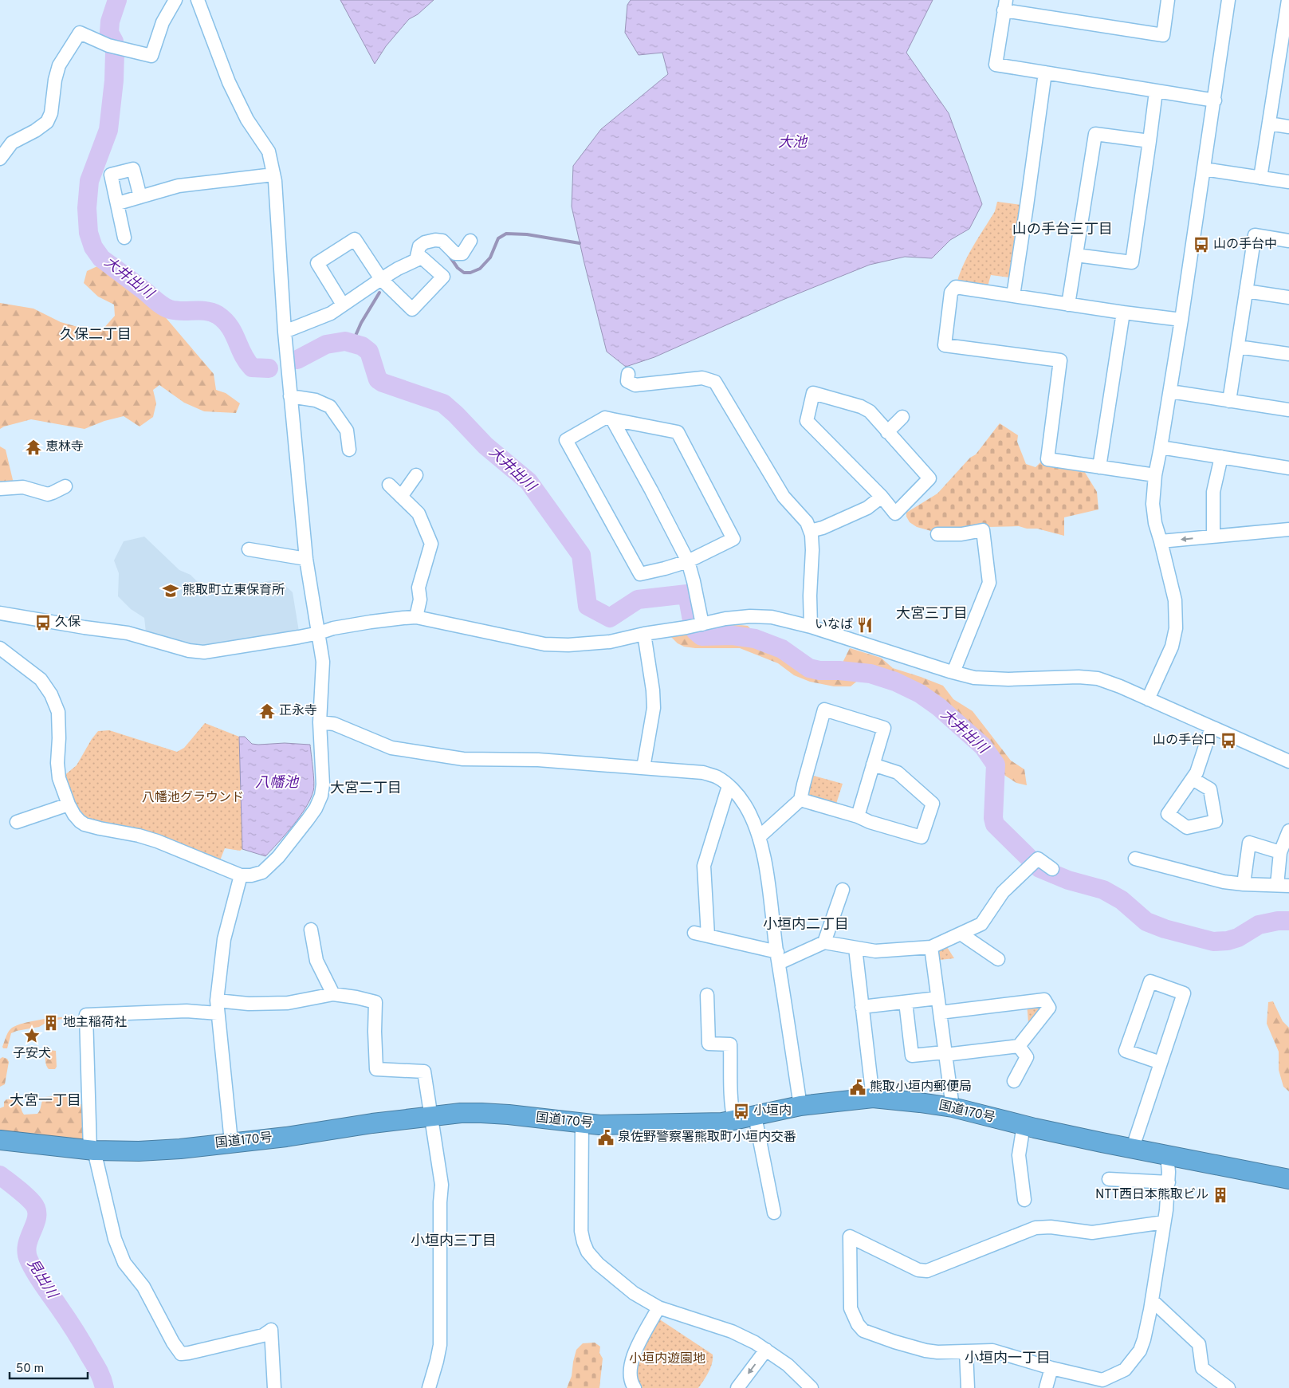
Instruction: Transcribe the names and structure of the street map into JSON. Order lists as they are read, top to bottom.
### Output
{
  "streets": {
    "highway": ["国道170号"]
  },
  "districts": [
    "山の手台三丁目",
    "久保二丁目",
    "大宮三丁目",
    "大宮二丁目",
    "小垣内二丁目",
    "大宮一丁目",
    "小垣内三丁目",
    "小垣内一丁目"
  ],
  "water": [
    "大池",
    "大井出川",
    "八幡池",
    "見出川"
  ],
  "parks": ["八幡池グラウンド", "小垣内遊園地"],
  "places": {
    "bus stop": [
      "山の手台中",
      "久保",
      "山の手台口",
      "小垣内"
    ],
    "temple": ["恵林寺", "正永寺"],
    "school or university": ["熊取町立東保育所"],
    "restaurant": ["いなば"],
    "building": ["地主稲荷社", "NTT西日本熊取ビル"],
    "place": ["子安犬"],
    "public building": ["熊取小垣内郵便局", "泉佐野警察署熊取町小垣内交番"]
  },
  "scale_bar": "50 m"
}
